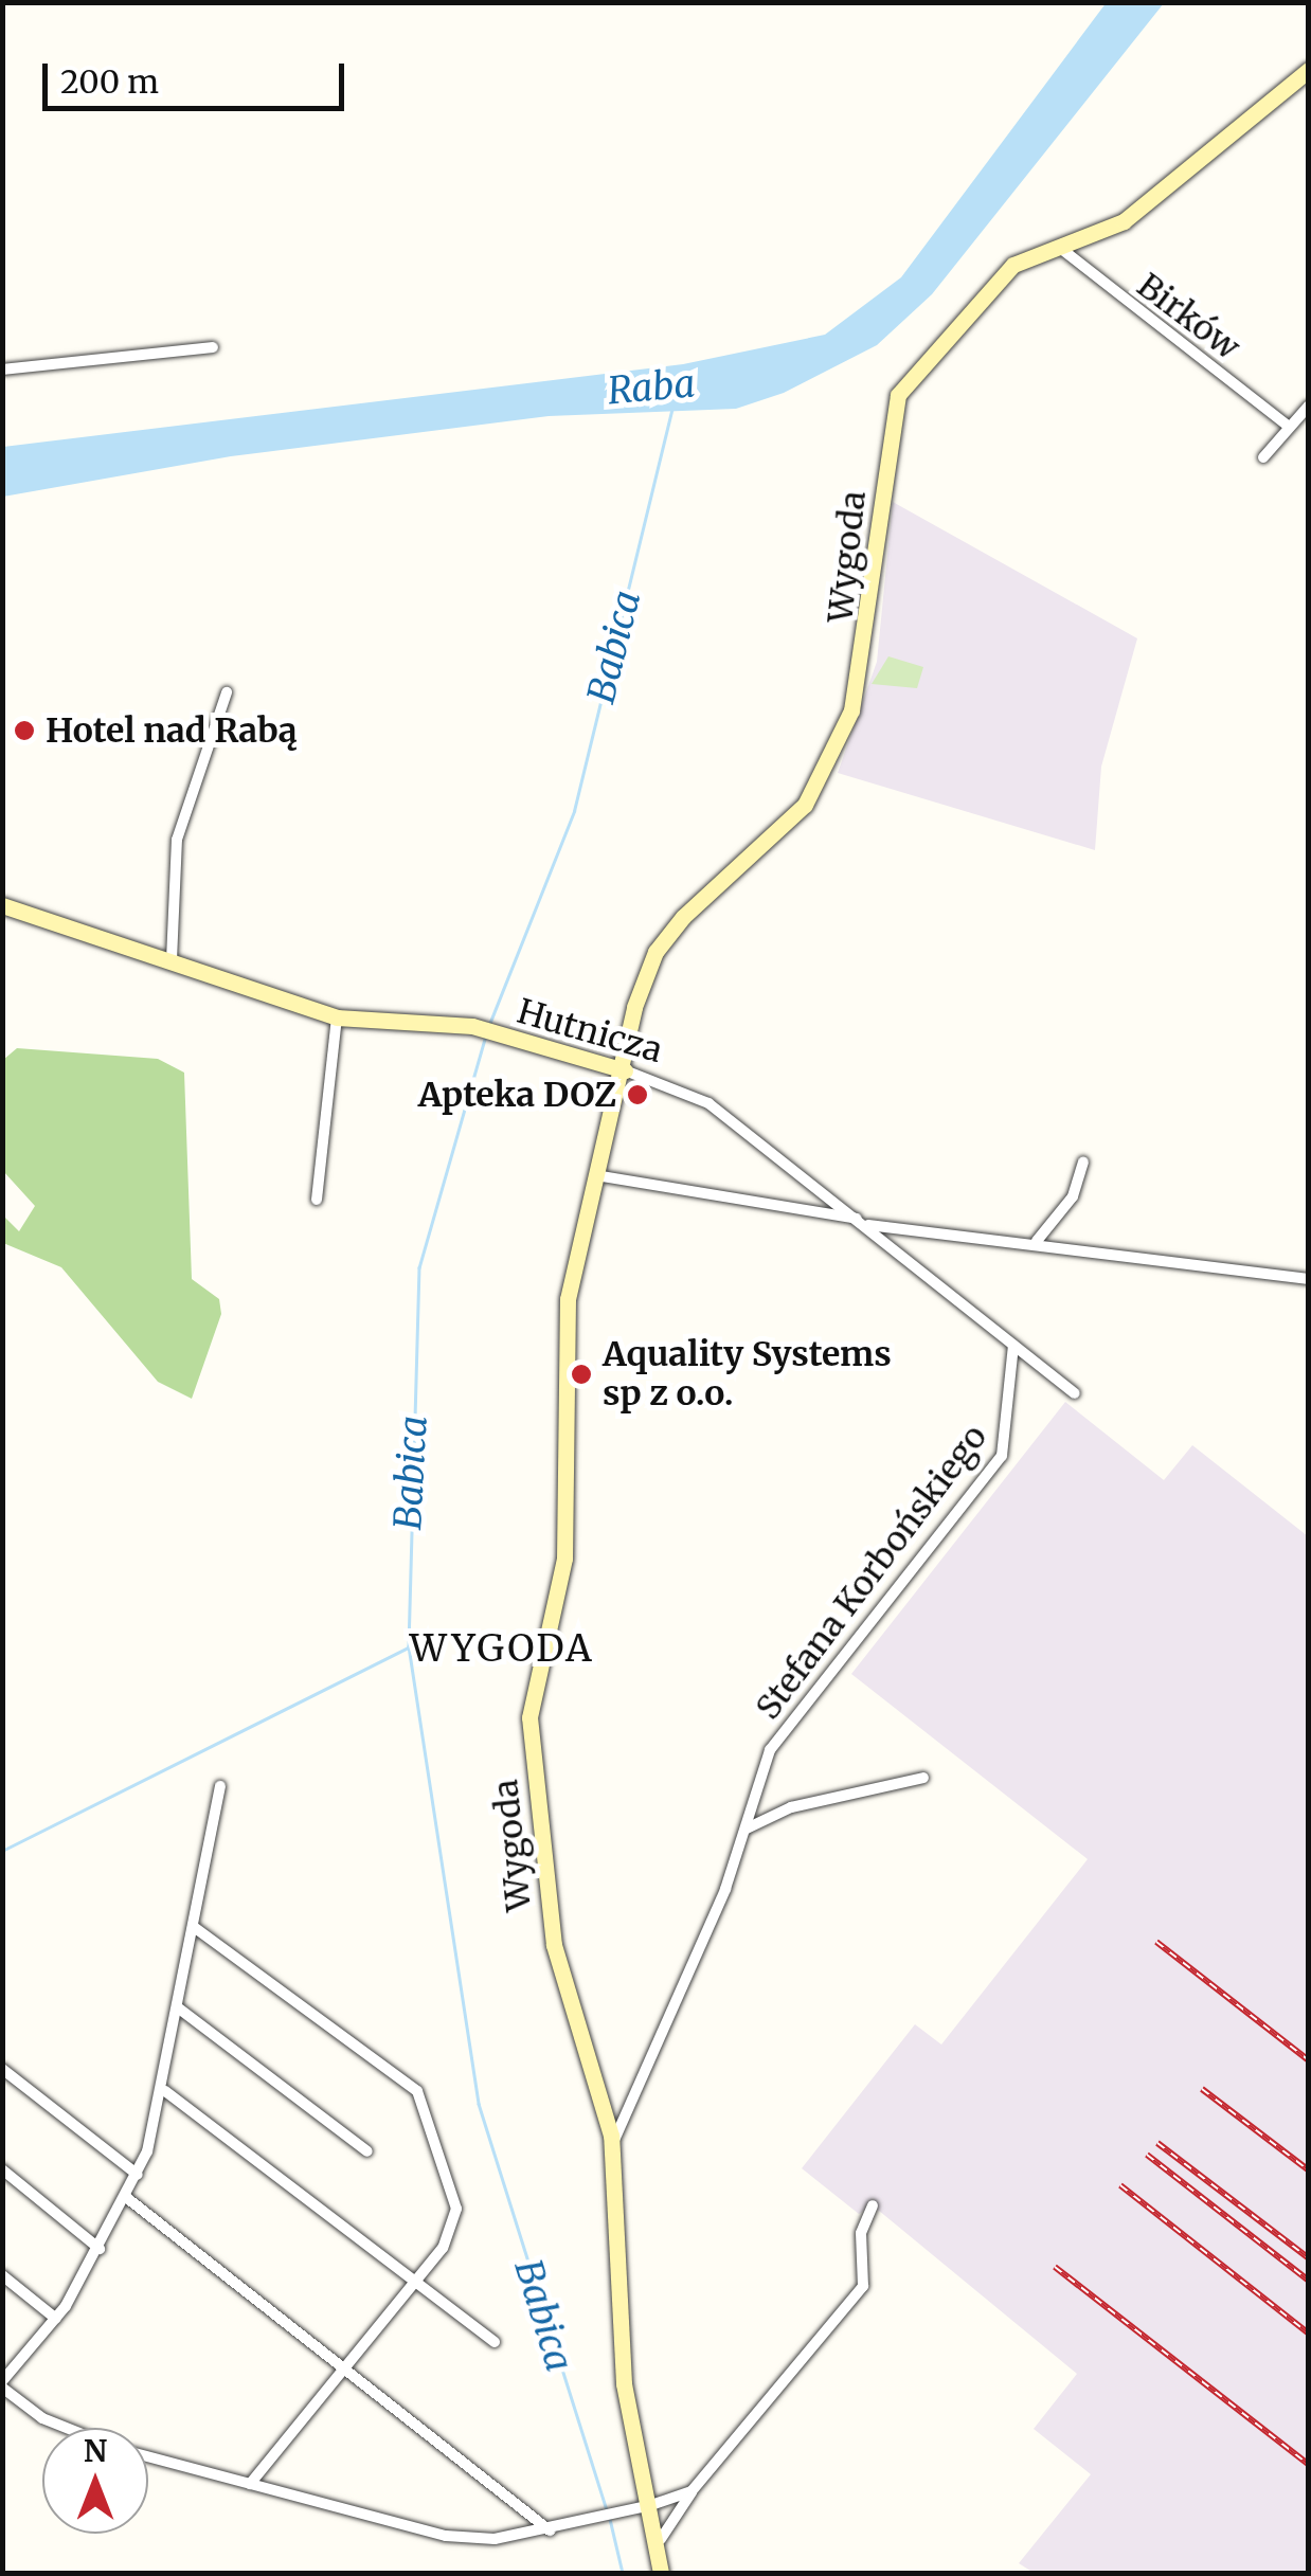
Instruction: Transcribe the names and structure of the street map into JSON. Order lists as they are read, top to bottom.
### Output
{
  "streets": {
    "street": [
      "Birków",
      "Wygoda",
      "Hutnicza",
      "Stefana Korbońskiego"
    ]
  },
  "crossings": [
    ["Birków", "Wygoda"],
    ["Wygoda", "Hutnicza"],
    ["Wygoda", "Stefana Korbońskiego"],
    ["Hutnicza", "Stefana Korbońskiego"]
  ],
  "districts": ["WYGODA"],
  "water": ["Raba", "Babica"],
  "places": ["Hotel nad Rabą", "Apteka DOZ", "Aquality Systems sp z o.o."],
  "scale_bar": "200 m",
  "north": "top"
}
